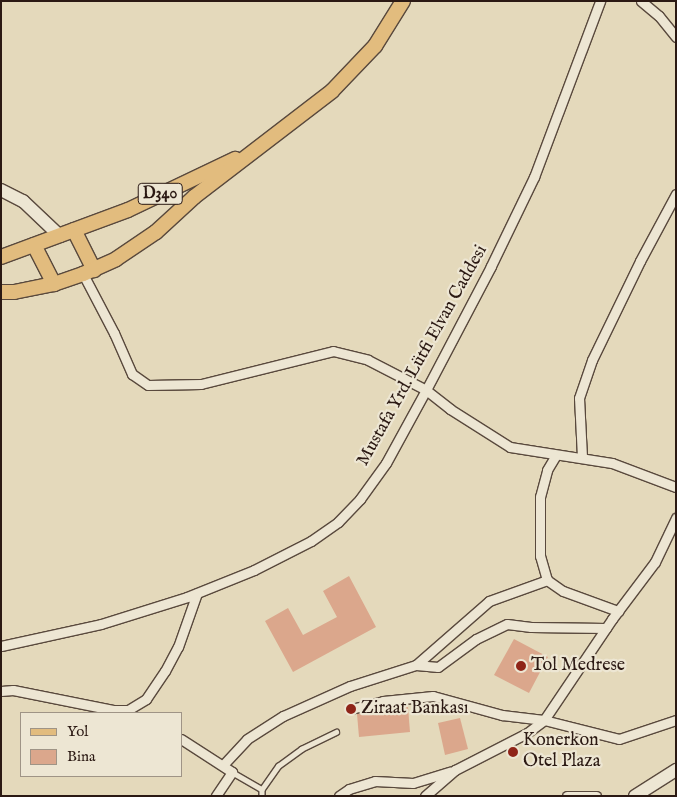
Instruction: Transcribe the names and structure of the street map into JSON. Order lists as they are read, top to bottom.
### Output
{
  "streets": {
    "main road": ["D340"],
    "street": ["Mustafa Yrd. Lütfi Elvan Caddesi"]
  },
  "places": ["Tol Medrese", "Ziraat Bankası", "Konerkon Otel Plaza"],
  "legend": ["Yol", "Bina"]
}
